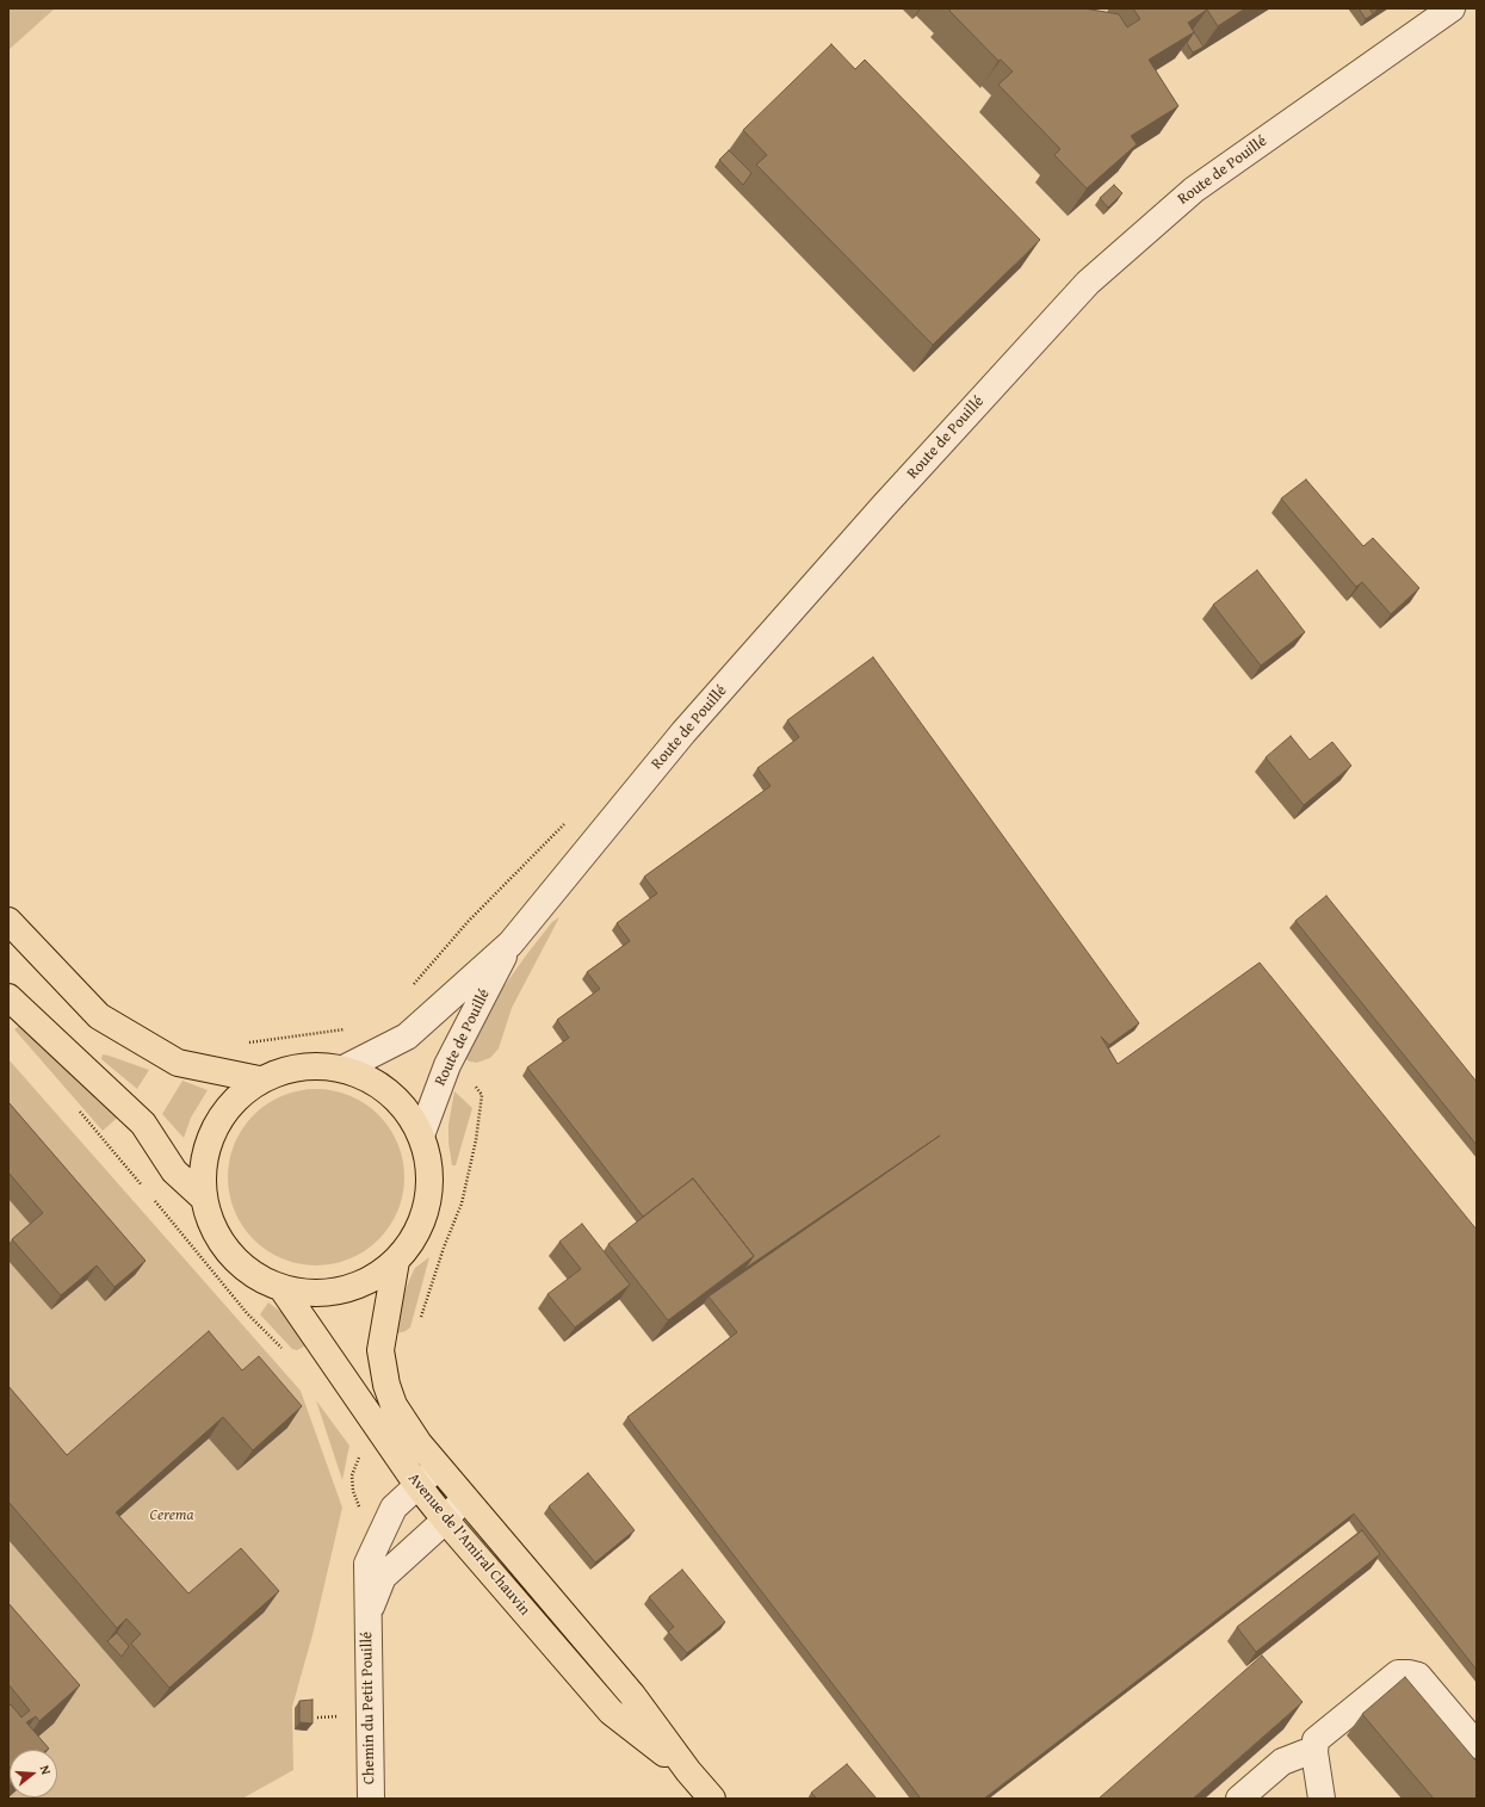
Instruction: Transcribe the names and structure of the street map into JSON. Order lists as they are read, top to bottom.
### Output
{
  "streets": {
    "main road": ["Avenue de l'Amiral Chauvin"],
    "street": ["Route de Pouillé", "Chemin du Petit Pouillé"]
  },
  "crossings": [
    ["Avenue de l'Amiral Chauvin", "Chemin du Petit Pouillé"]
  ],
  "parks": ["Cerema"],
  "north": "right"
}
